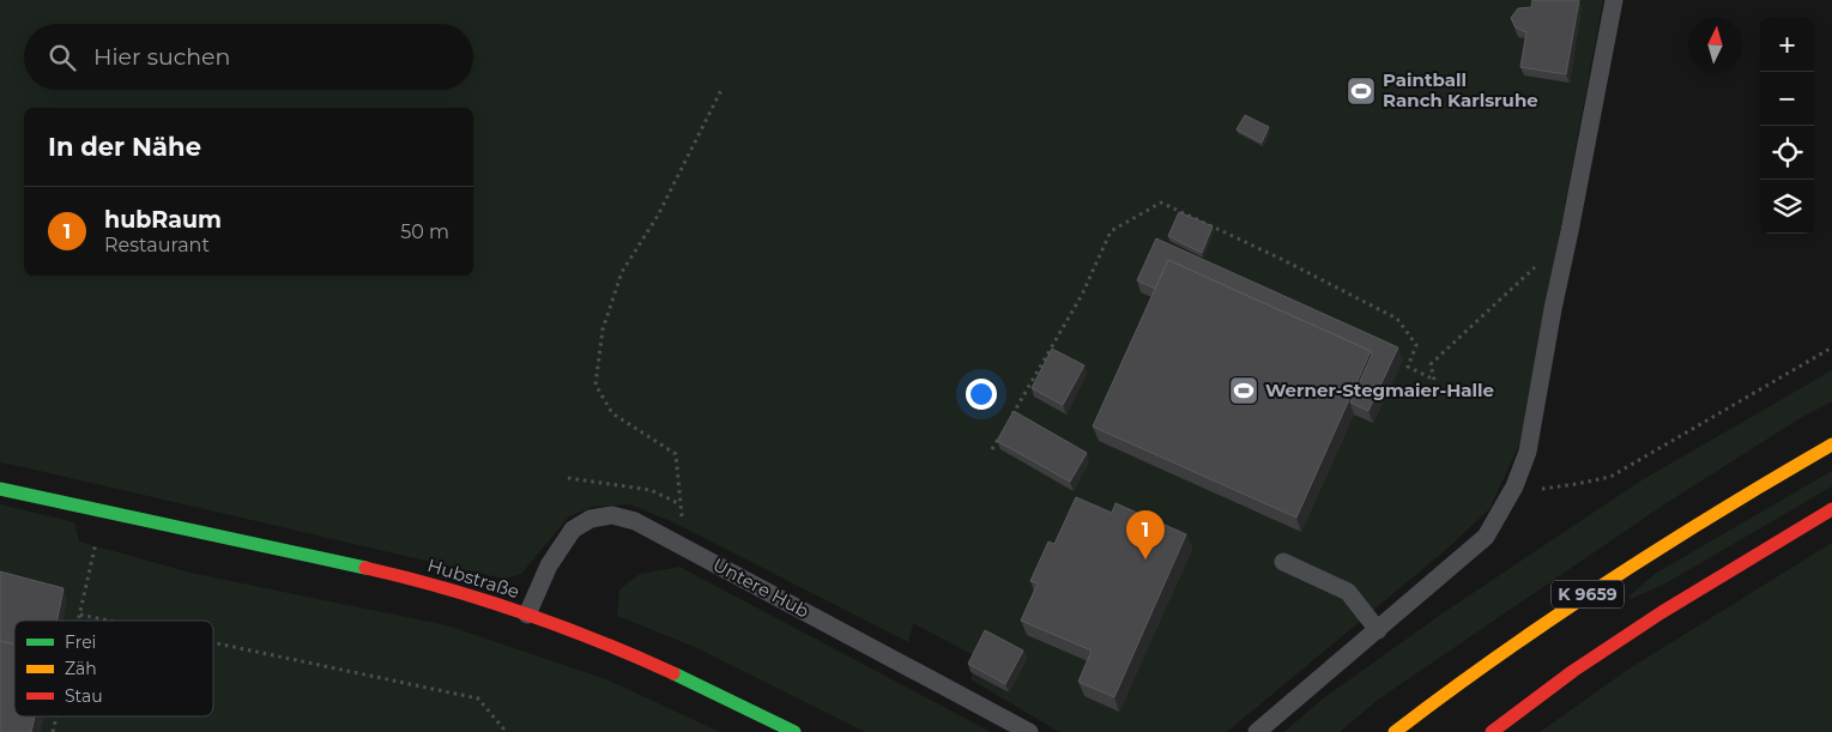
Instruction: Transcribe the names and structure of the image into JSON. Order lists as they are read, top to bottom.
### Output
{
  "streets": {
    "main road": ["Hubstraße", "K 9659"],
    "lane": ["Untere Hub"]
  },
  "crossings": [
    ["Hubstraße", "Untere Hub"]
  ],
  "places": {
    "sports": ["Paintball Ranch Karlsruhe", "Werner-Stegmaier-Halle"]
  },
  "legend": ["Frei", "Zäh", "Stau"],
  "north": "top",
  "page": {
    "map_buttons": ["+", "−"],
    "search": "Hier suchen",
    "heading": "In der Nähe",
    "list": [
      {
        "mark": "1",
        "name": "hubRaum",
        "note": "Restaurant",
        "value": "50 m"
      }
    ],
    "pins": "1"
  }
}
